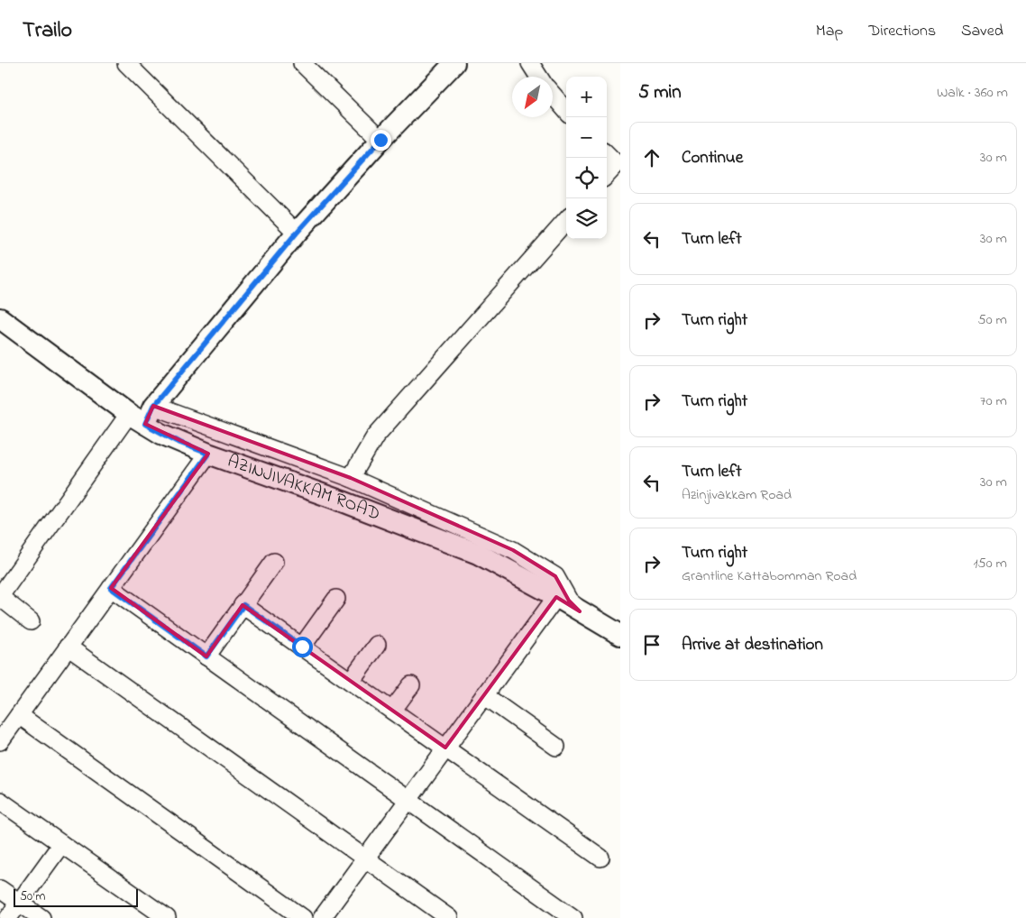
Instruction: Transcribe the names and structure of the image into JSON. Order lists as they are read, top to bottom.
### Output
{
  "streets": {
    "street": ["AZINJIVAKKAM ROAD"]
  },
  "scale_bar": "50 m",
  "north": "bottom left",
  "page": {
    "header": "Trailo",
    "nav": ["Map", "Directions", "Saved"],
    "heading": ["5 min", "Walk · 360 m"],
    "map_buttons": ["+", "−"],
    "list": [
      ["Continue", "30 m"],
      ["Turn left", "30 m"],
      ["Turn right", "50 m"],
      ["Turn right", "70 m"],
      ["Turn left", "Azinjivakkam Road", "30 m"],
      ["Turn right", "Grantline Kattabomman Road", "150 m"],
      "Arrive at destination"
    ],
    "scale": "50 m"
  }
}
